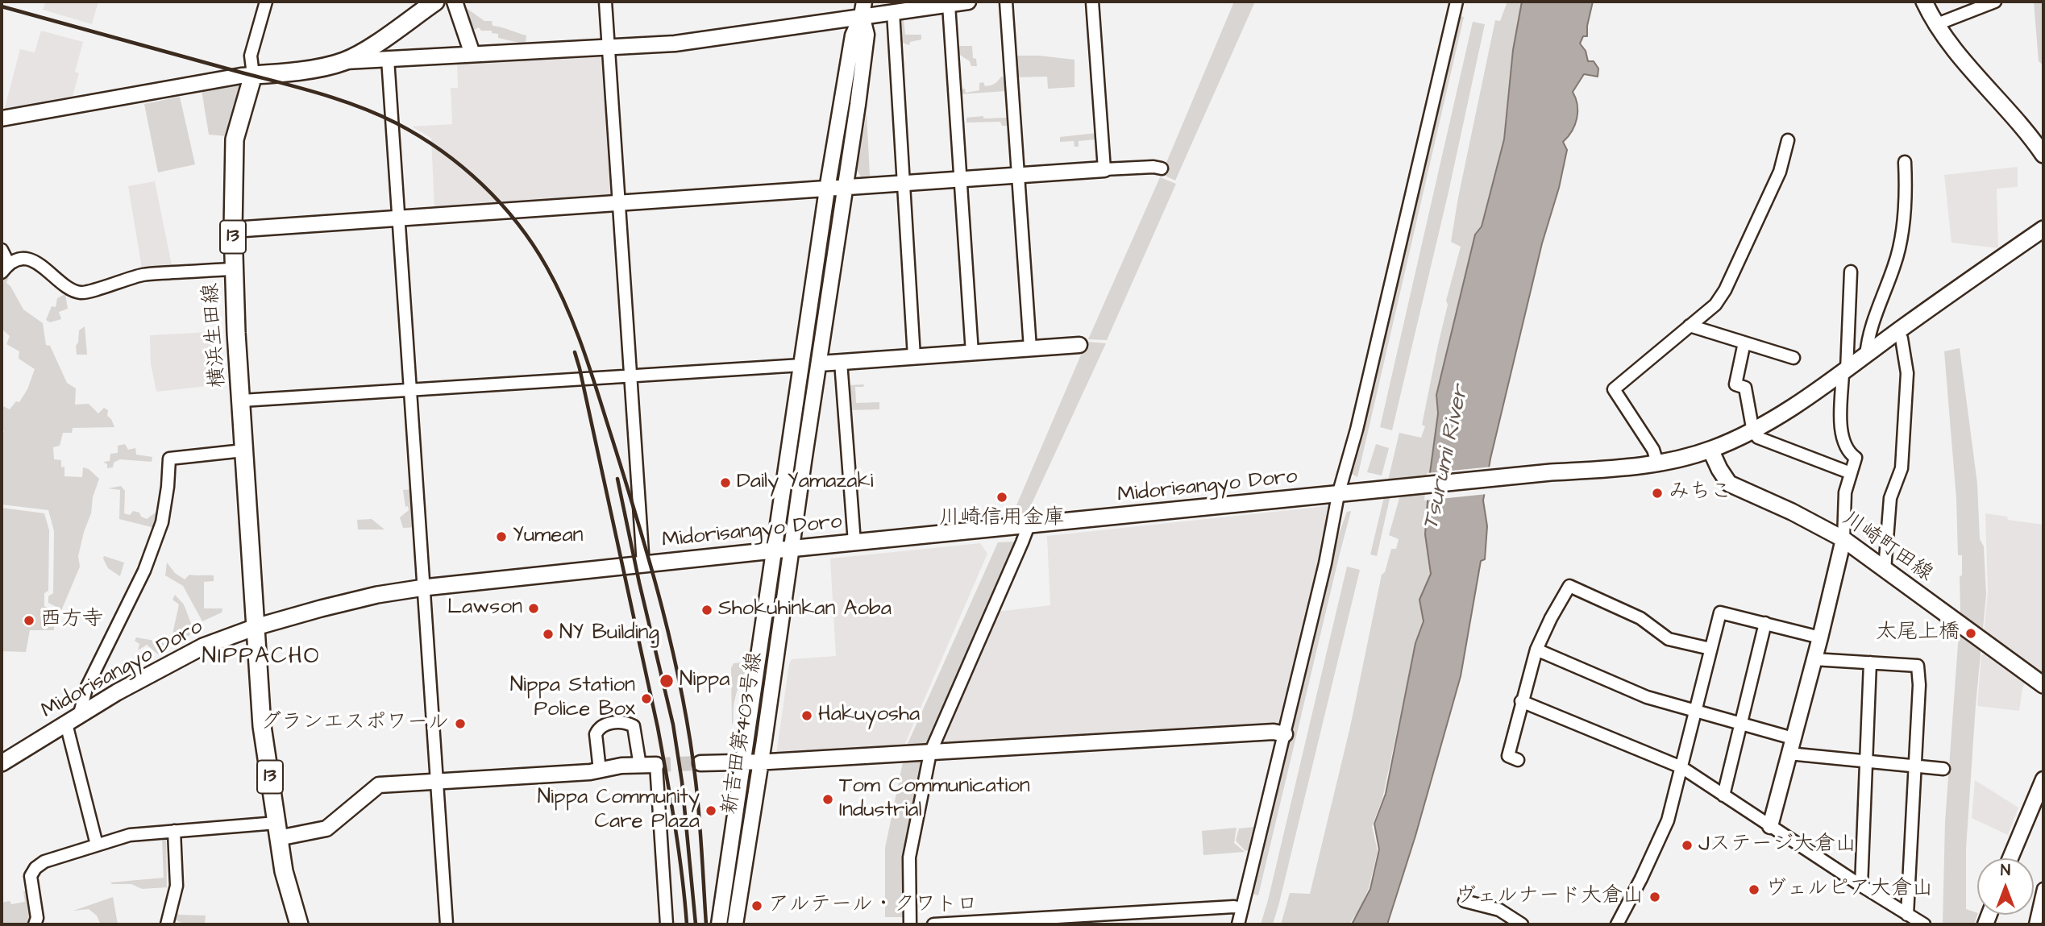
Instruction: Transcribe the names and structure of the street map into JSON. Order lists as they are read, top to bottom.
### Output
{
  "streets": {
    "main road": [
      "13",
      "横浜生田線",
      "Midorisangyo Doro",
      "川崎町田線"
    ],
    "street": ["新吉田第403号線"]
  },
  "crossings": [
    ["13", "横浜生田線"],
    ["13", "Midorisangyo Doro"],
    ["横浜生田線", "Midorisangyo Doro"],
    ["Midorisangyo Doro", "新吉田第403号線"]
  ],
  "districts": ["NIPPACHO"],
  "water": ["Tsurumi River"],
  "places": [
    "Daily Yamazaki",
    "みちこ",
    "川崎信用金庫",
    "Yumean",
    "Lawson",
    "Shokuhinkan Aoba",
    "西方寺",
    "太尾上橋",
    "NY Building",
    "Nippa",
    "Nippa Station Police Box",
    "Hakuyosha",
    "グランエスポワール",
    "Tom Communication Industrial",
    "Nippa Community Care Plaza",
    "Jステージ大倉山",
    "ヴェルピア大倉山",
    "ヴェルナード大倉山",
    "アルテール・クワトロ"
  ],
  "north": "top"
}
